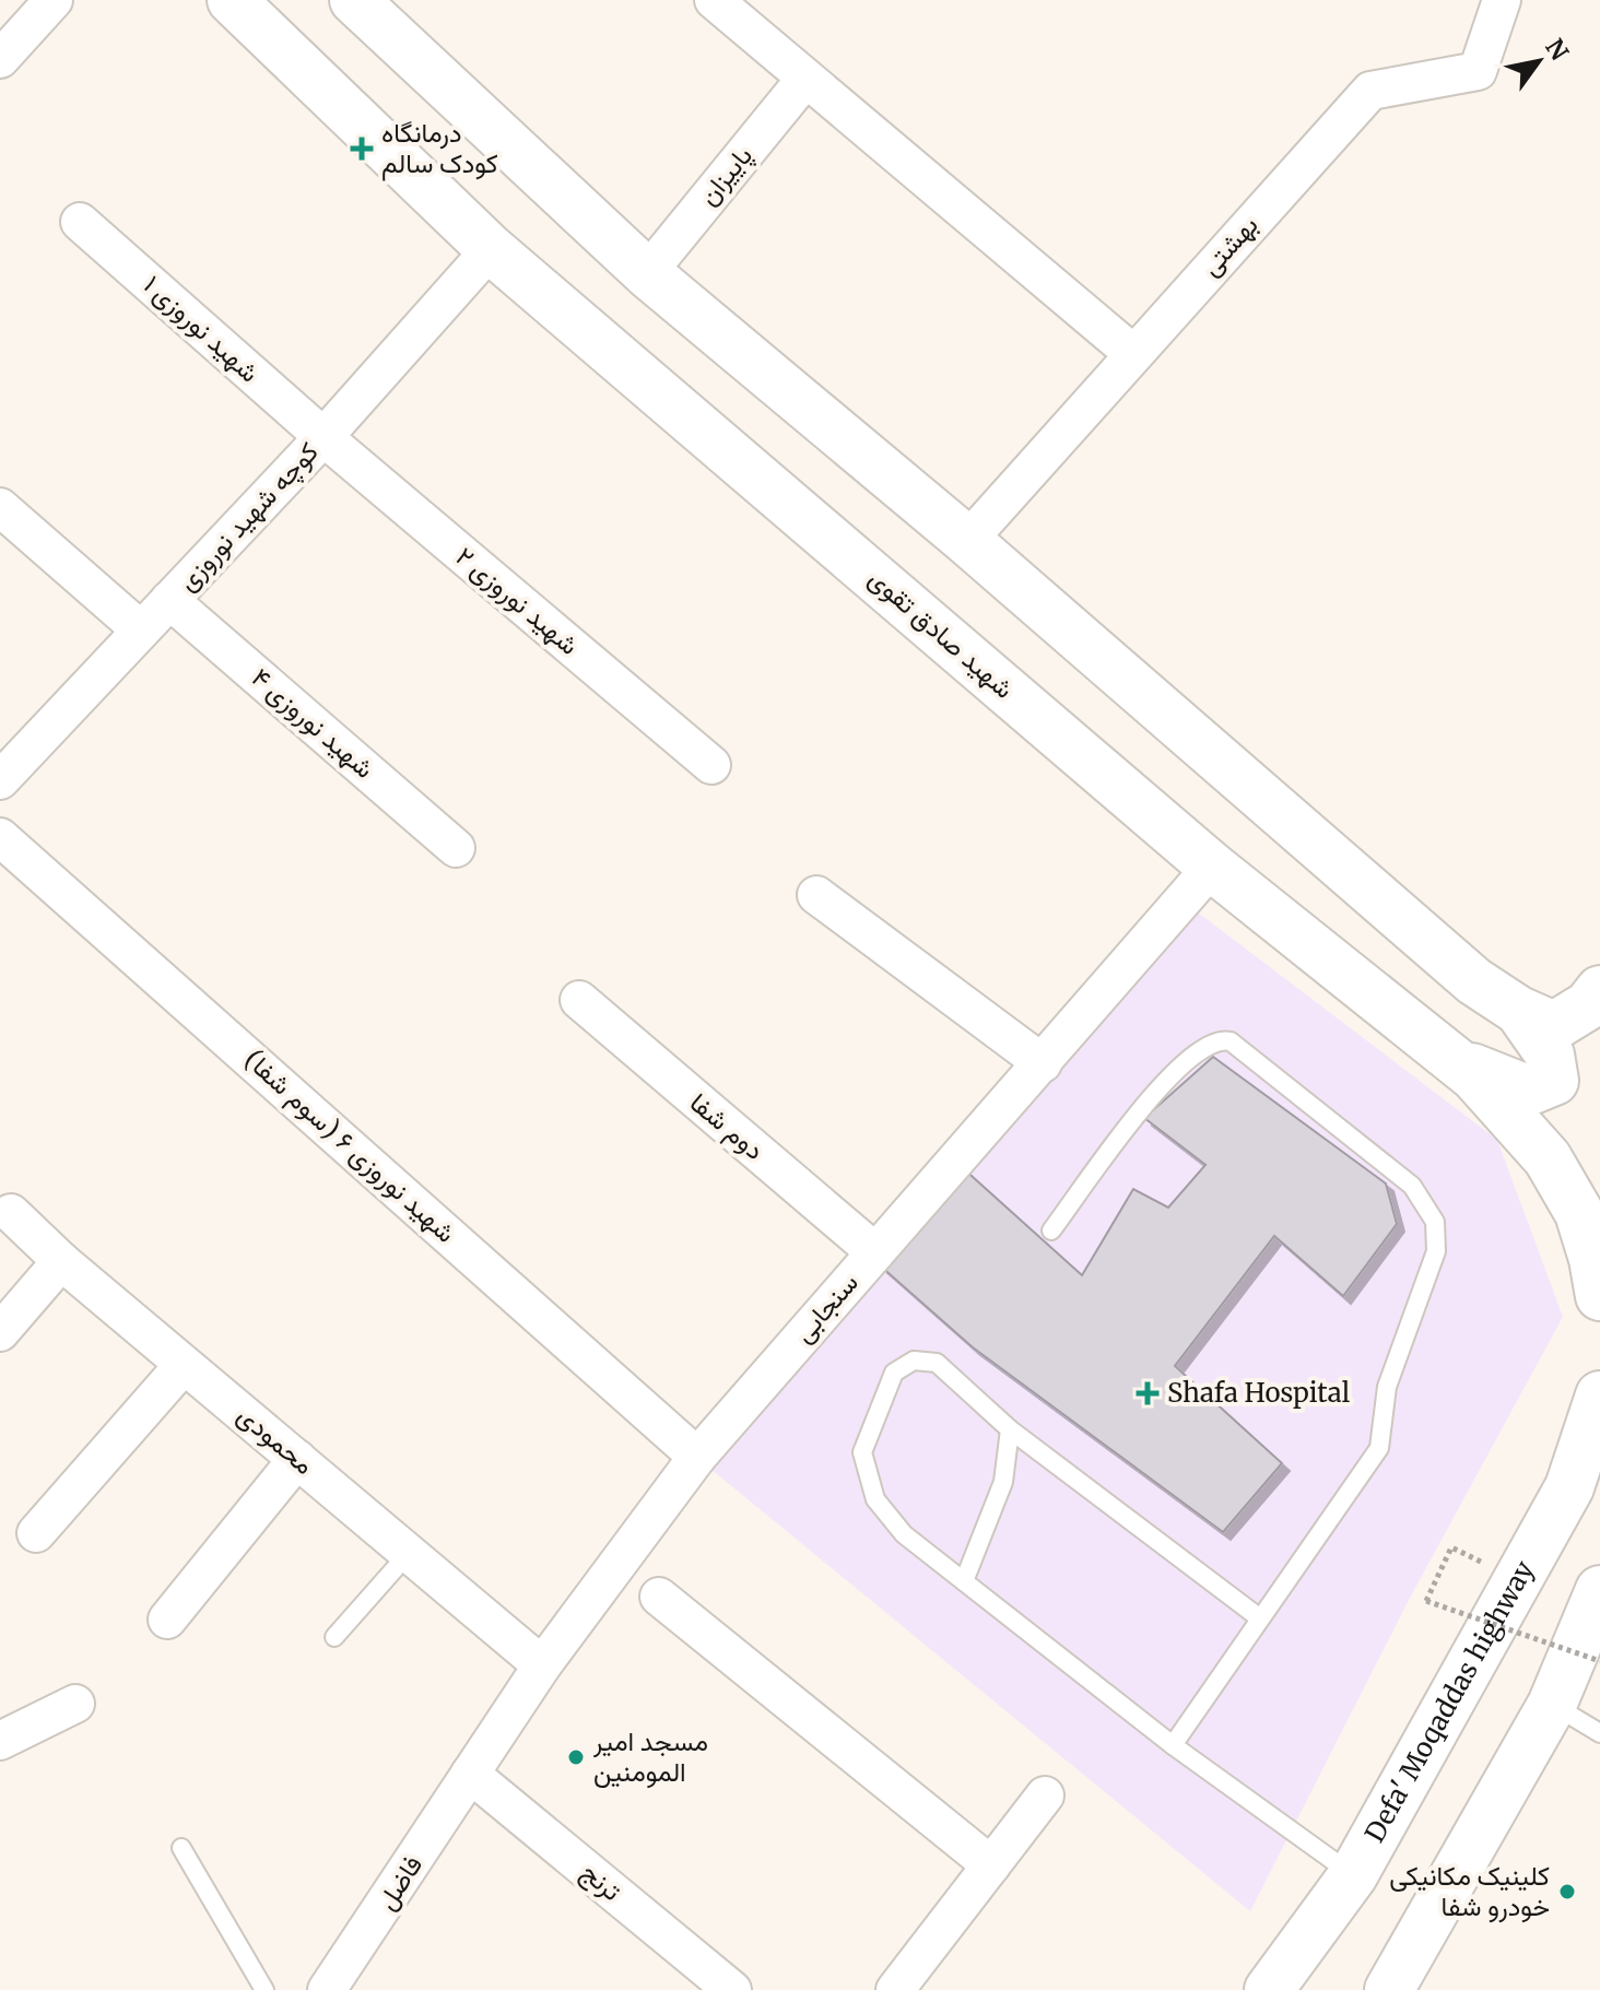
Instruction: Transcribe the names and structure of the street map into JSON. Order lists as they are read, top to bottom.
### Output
{
  "streets": {
    "main road": ["شهید صادق تقوی", "Defa' Moqaddas highway"],
    "street": [
      "پاییزان",
      "بهشتی",
      "شهید نوروزی ۱",
      "کوچه شهید نوروزی",
      "شهید نوروزی ۲",
      "شهید نوروزی ۴",
      "دوم شفا",
      "شهید نوروزی ۶ (سوم شفا)",
      "سنجابی",
      "محمودی",
      "ترنج",
      "فاضل"
    ]
  },
  "crossings": [
    ["شهید نوروزی ۱", "کوچه شهید نوروزی"],
    ["شهید نوروزی ۱", "شهید نوروزی ۲"],
    ["کوچه شهید نوروزی", "شهید نوروزی ۲"],
    ["کوچه شهید نوروزی", "شهید صادق تقوی"],
    ["کوچه شهید نوروزی", "شهید نوروزی ۴"],
    ["شهید صادق تقوی", "سنجابی"],
    ["دوم شفا", "سنجابی"],
    ["شهید نوروزی ۶ (سوم شفا)", "سنجابی"],
    ["سنجابی", "محمودی"],
    ["سنجابی", "ترنج"],
    ["سنجابی", "فاضل"],
    ["ترنج", "فاضل"]
  ],
  "places": {
    "health": ["درمانگاه کودک سالم", "Shafa Hospital"],
    "other": ["مسجد امیر المومنین", "کلینیک مکانیکی خودرو شفا"]
  },
  "north": "top right"
}
